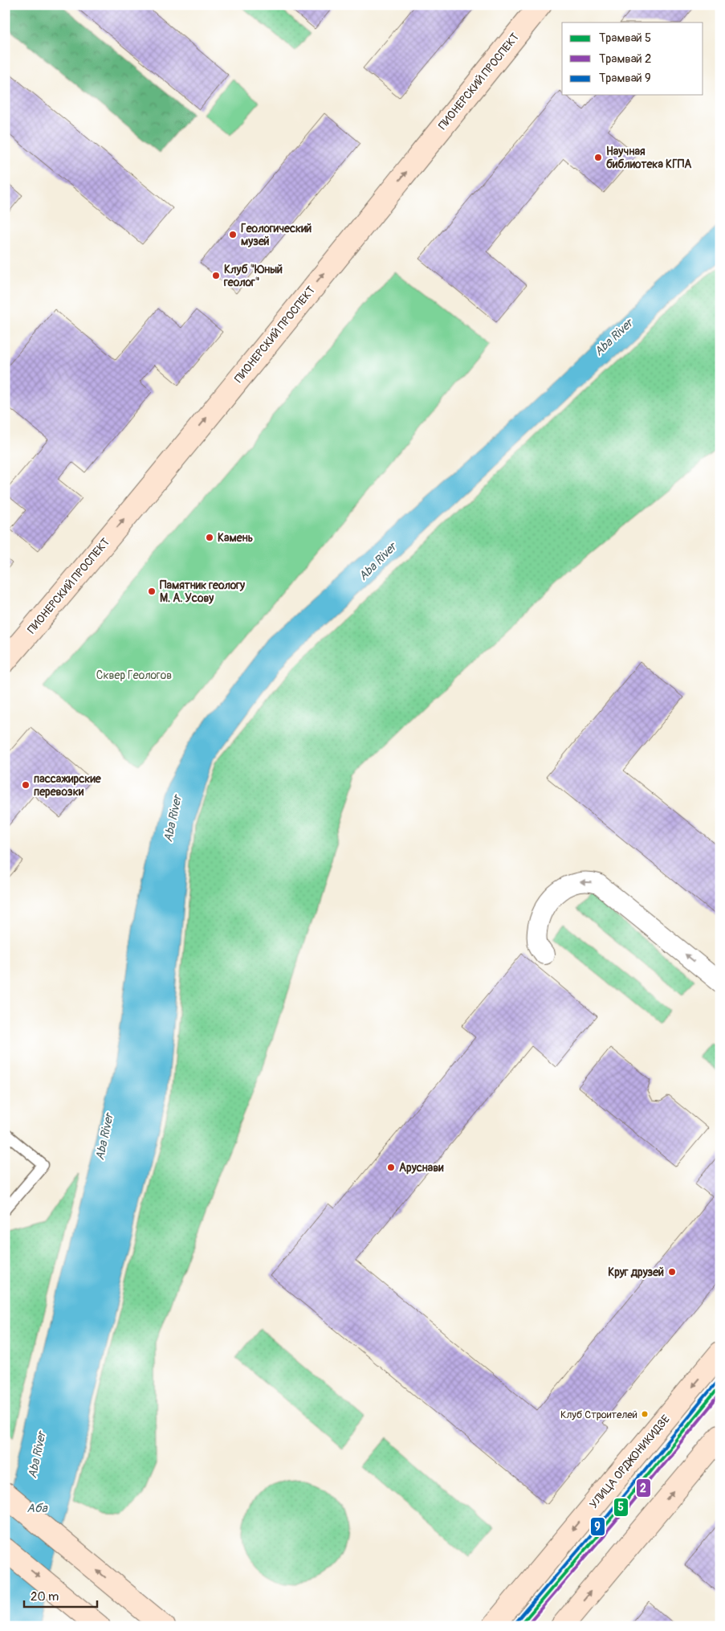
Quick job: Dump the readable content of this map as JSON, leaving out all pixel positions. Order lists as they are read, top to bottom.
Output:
{
  "streets": {
    "main road": ["ПИОНЕРСКИЙ ПРОСПЕКТ", "УЛИЦА ОРДЖОНИКИДЗЕ"]
  },
  "one_way": ["ПИОНЕРСКИЙ ПРОСПЕКТ"],
  "water": ["Aba River", "Аба"],
  "parks": ["Сквер Геологов"],
  "places": [
    "Научная библиотека КГПА",
    "Геологический музей",
    "Клуб \"Юный геолог\"",
    "Камень",
    "Памятник геологу М. А. Усову",
    "пассажирские перевозки",
    "Аруснави",
    "Круг друзей",
    "Клуб Строителей"
  ],
  "lines": ["tram line 9", "tram line 5", "tram line 2"],
  "legend": ["Трамвай 5", "Трамвай 2", "Трамвай 9"],
  "scale_bar": "20 m"
}
